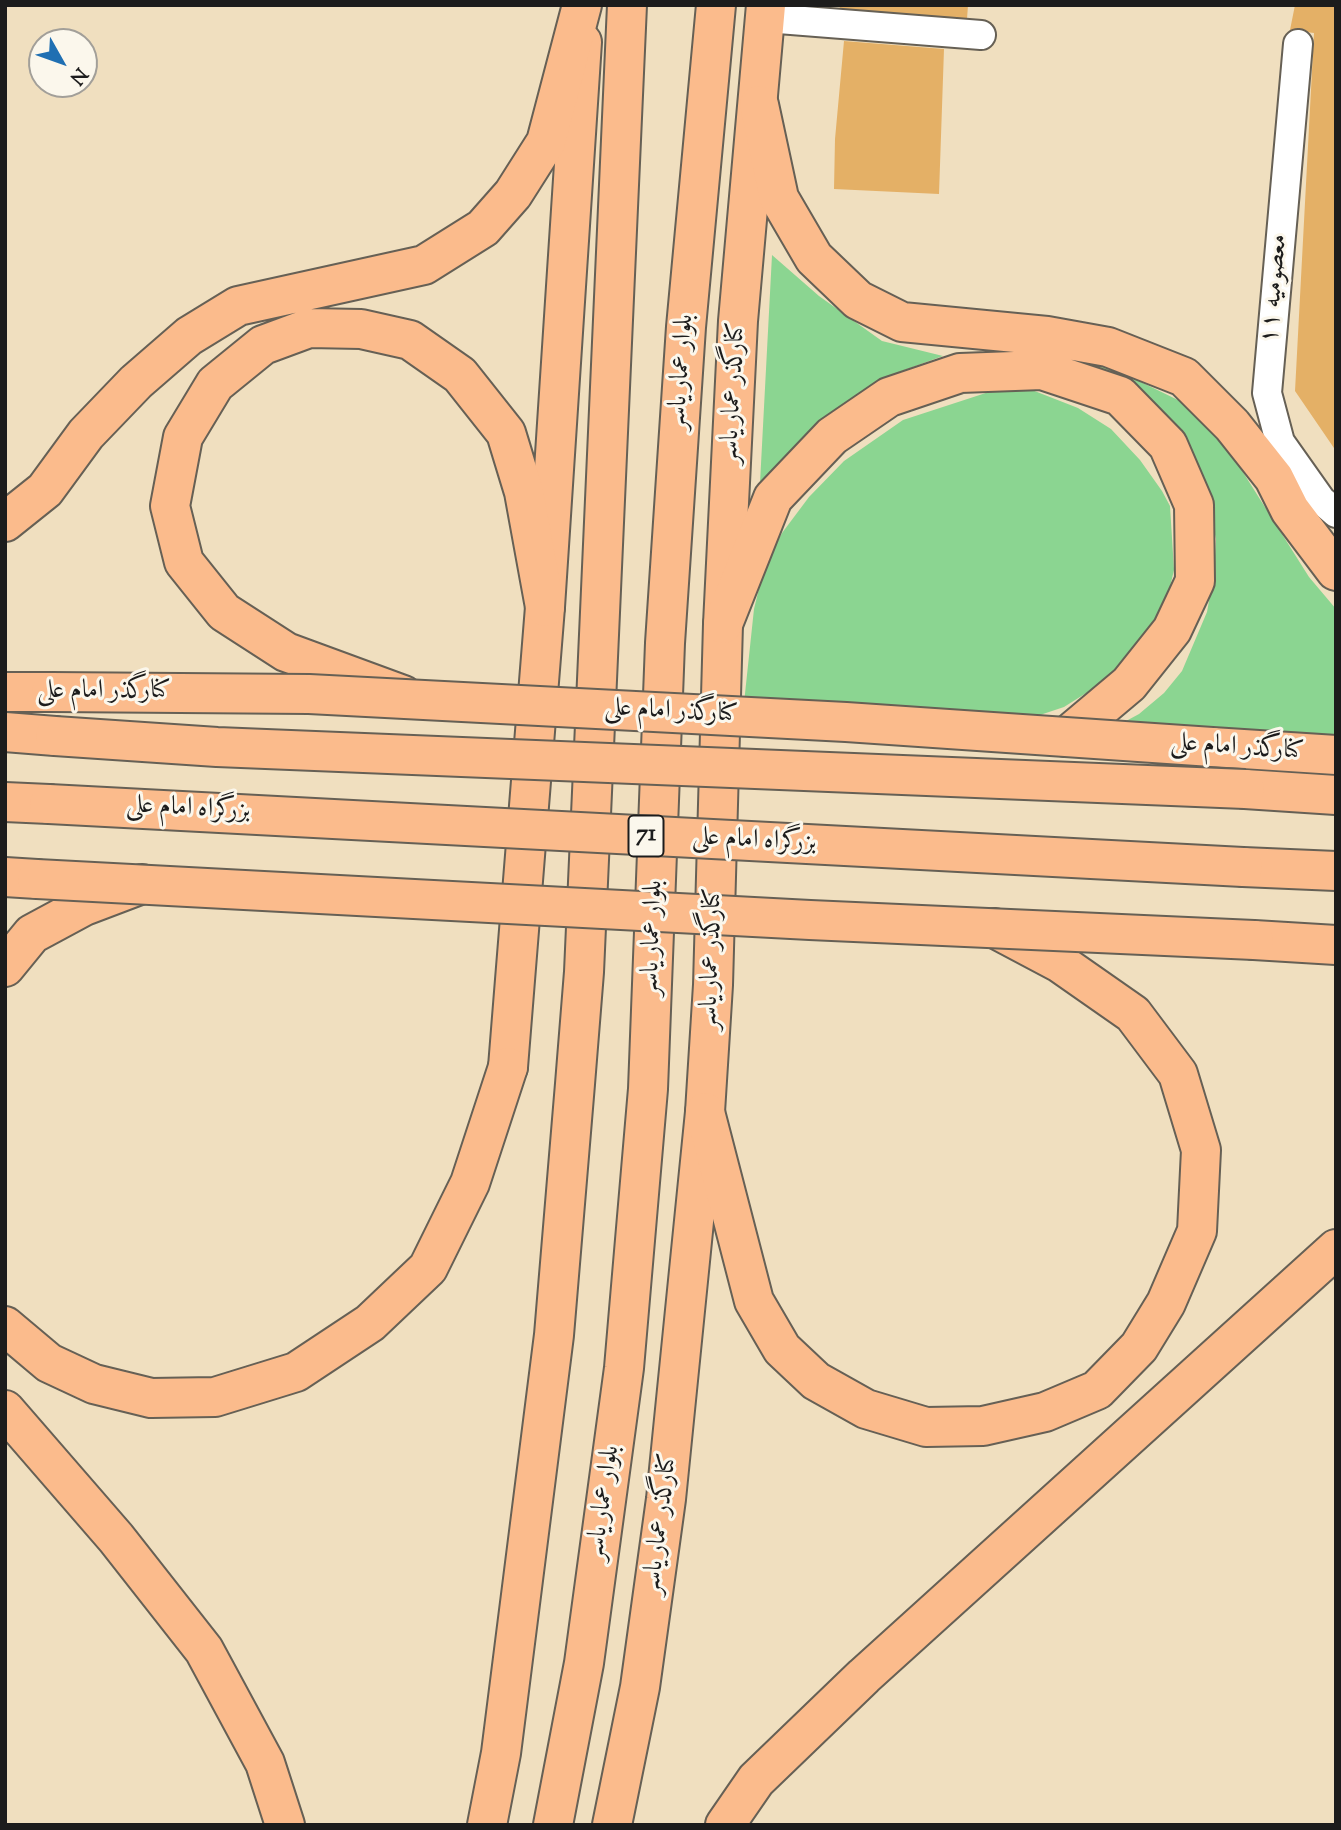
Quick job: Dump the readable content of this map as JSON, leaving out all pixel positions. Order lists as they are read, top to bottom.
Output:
{
  "streets": {
    "main road": [
      "بلوار عمار یاسر",
      "کنارگذر عمار یاسر",
      "کنارگذر امام علی",
      "بزرگراه امام علی",
      "71"
    ],
    "street": ["معصومیه ۱۱"]
  },
  "north": "bottom right"
}
